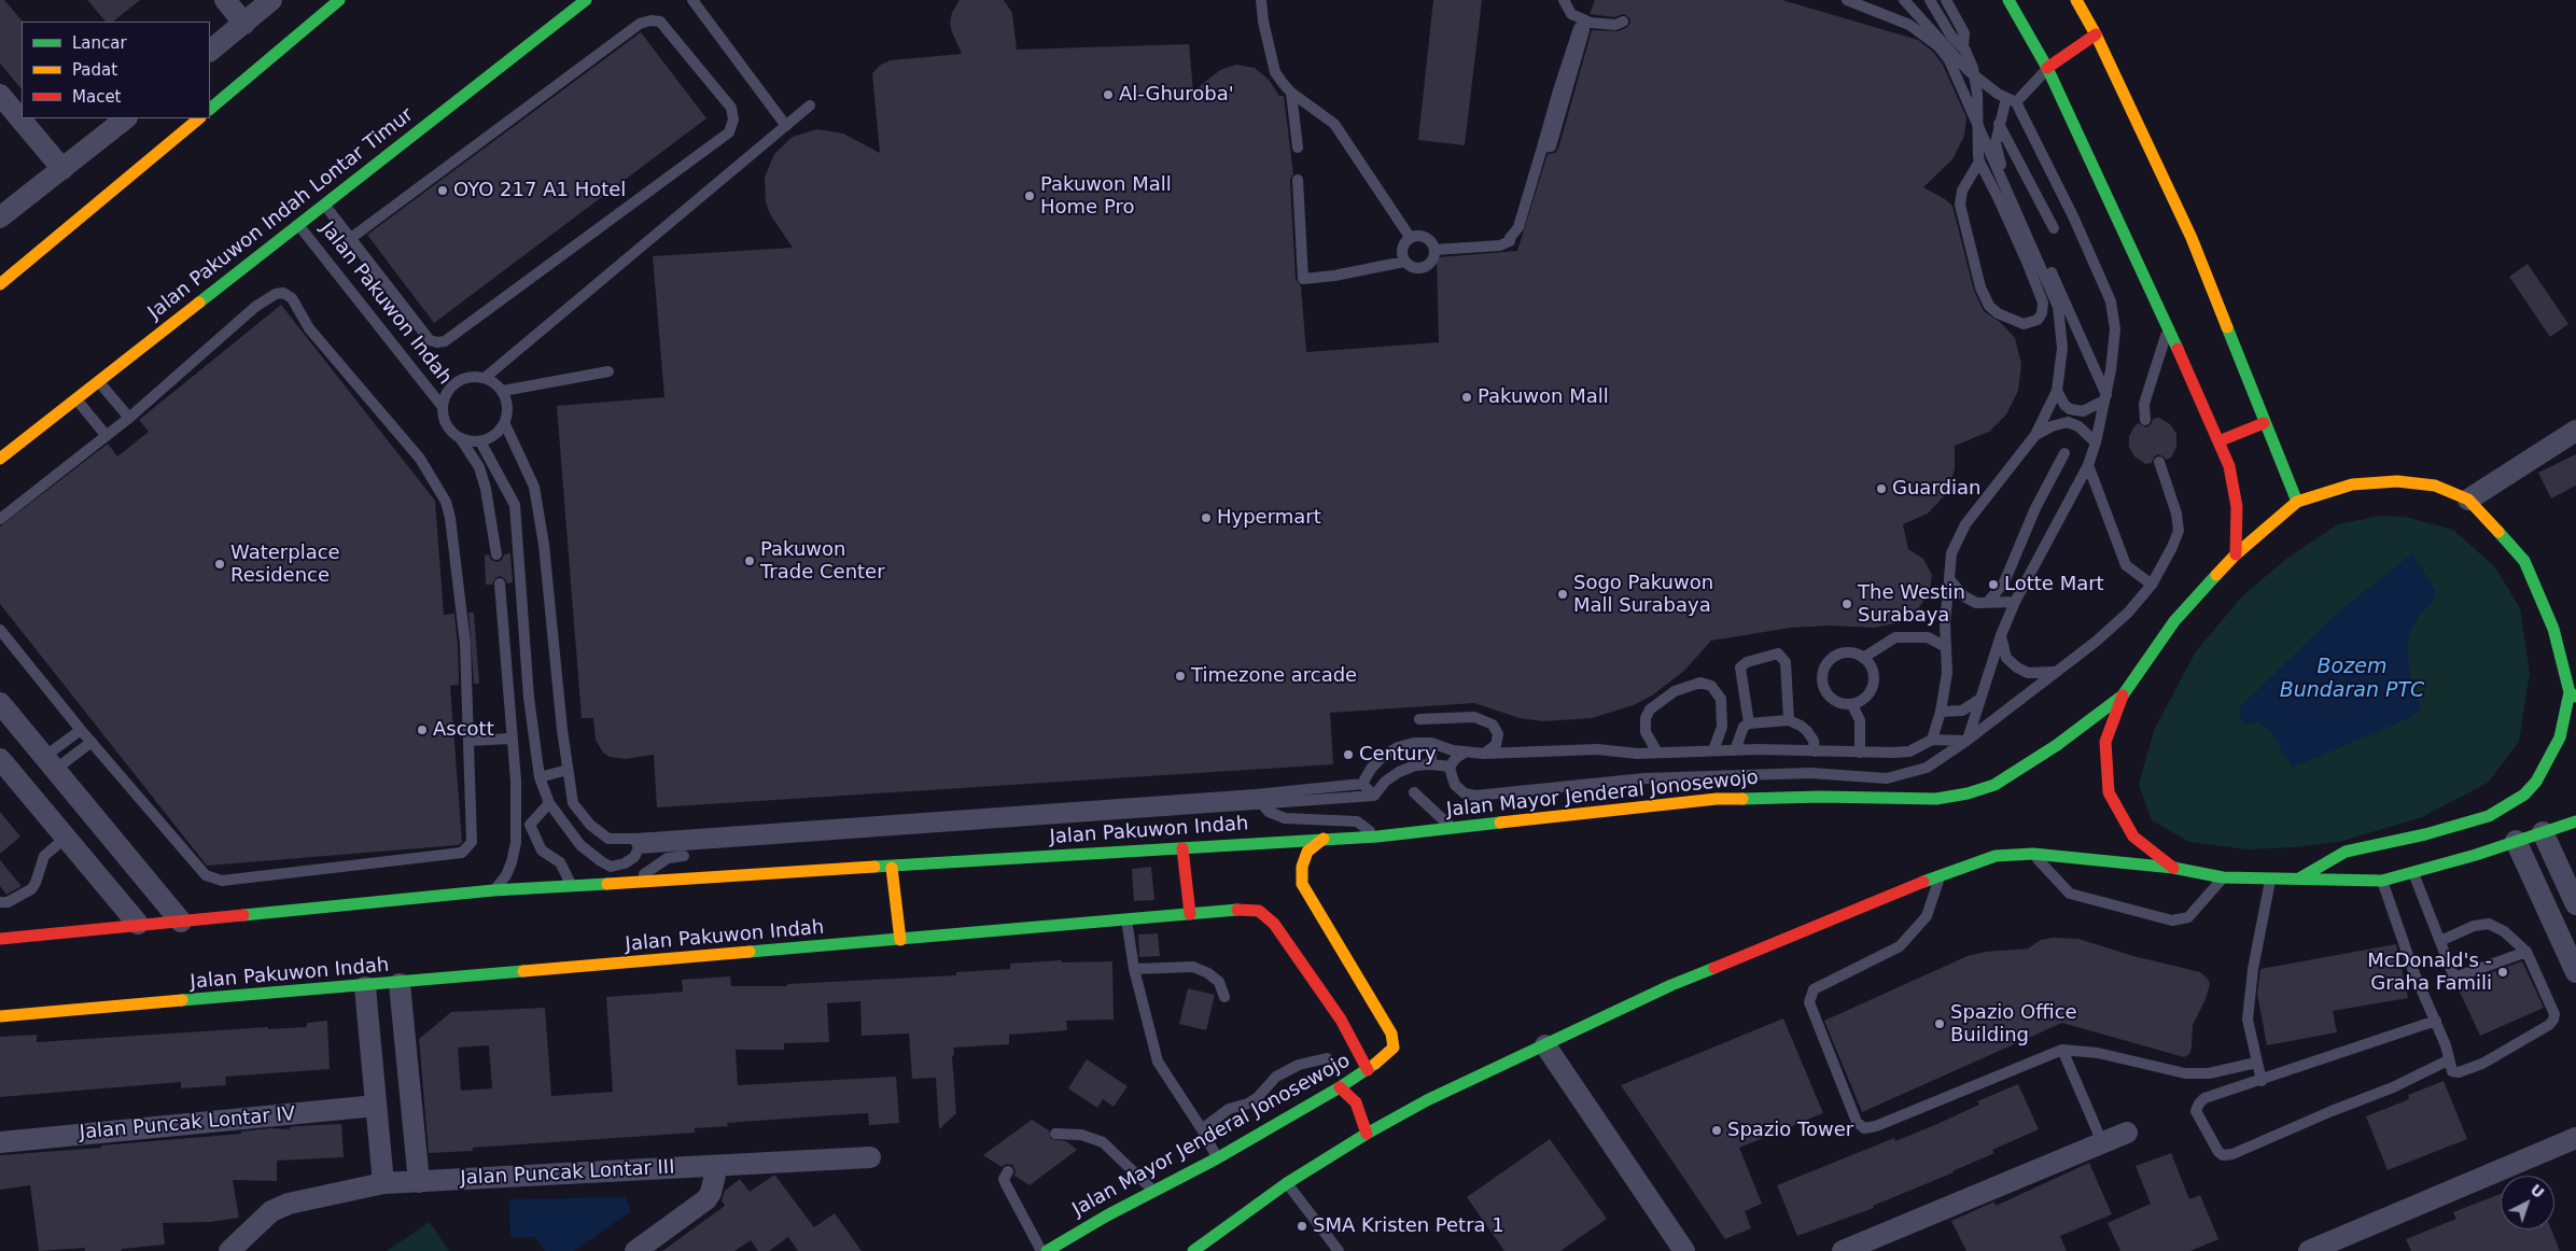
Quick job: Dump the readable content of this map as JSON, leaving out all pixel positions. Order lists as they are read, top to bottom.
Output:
{
  "streets": {
    "street": [
      "Jalan Pakuwon Indah Lontar Timur",
      "Jalan Pakuwon Indah",
      "Jalan Mayor Jenderal Jonosewojo",
      "Jalan Puncak Lontar IV",
      "Jalan Puncak Lontar III"
    ]
  },
  "crossings": [
    ["Jalan Pakuwon Indah Lontar Timur", "Jalan Pakuwon Indah"],
    ["Jalan Pakuwon Indah", "Jalan Mayor Jenderal Jonosewojo"]
  ],
  "water": ["Bozem Bundaran PTC"],
  "places": [
    "Al-Ghuroba'",
    "OYO 217 A1 Hotel",
    "Pakuwon Mall Home Pro",
    "Pakuwon Mall",
    "Guardian",
    "Hypermart",
    "Pakuwon Trade Center",
    "Waterplace Residence",
    "Lotte Mart",
    "Sogo Pakuwon Mall Surabaya",
    "The Westin Surabaya",
    "Timezone arcade",
    "Ascott",
    "Century",
    "McDonald's - Graha Famili",
    "Spazio Office Building",
    "Spazio Tower",
    "SMA Kristen Petra 1"
  ],
  "legend": ["Lancar", "Padat", "Macet"],
  "north": "top right"
}
